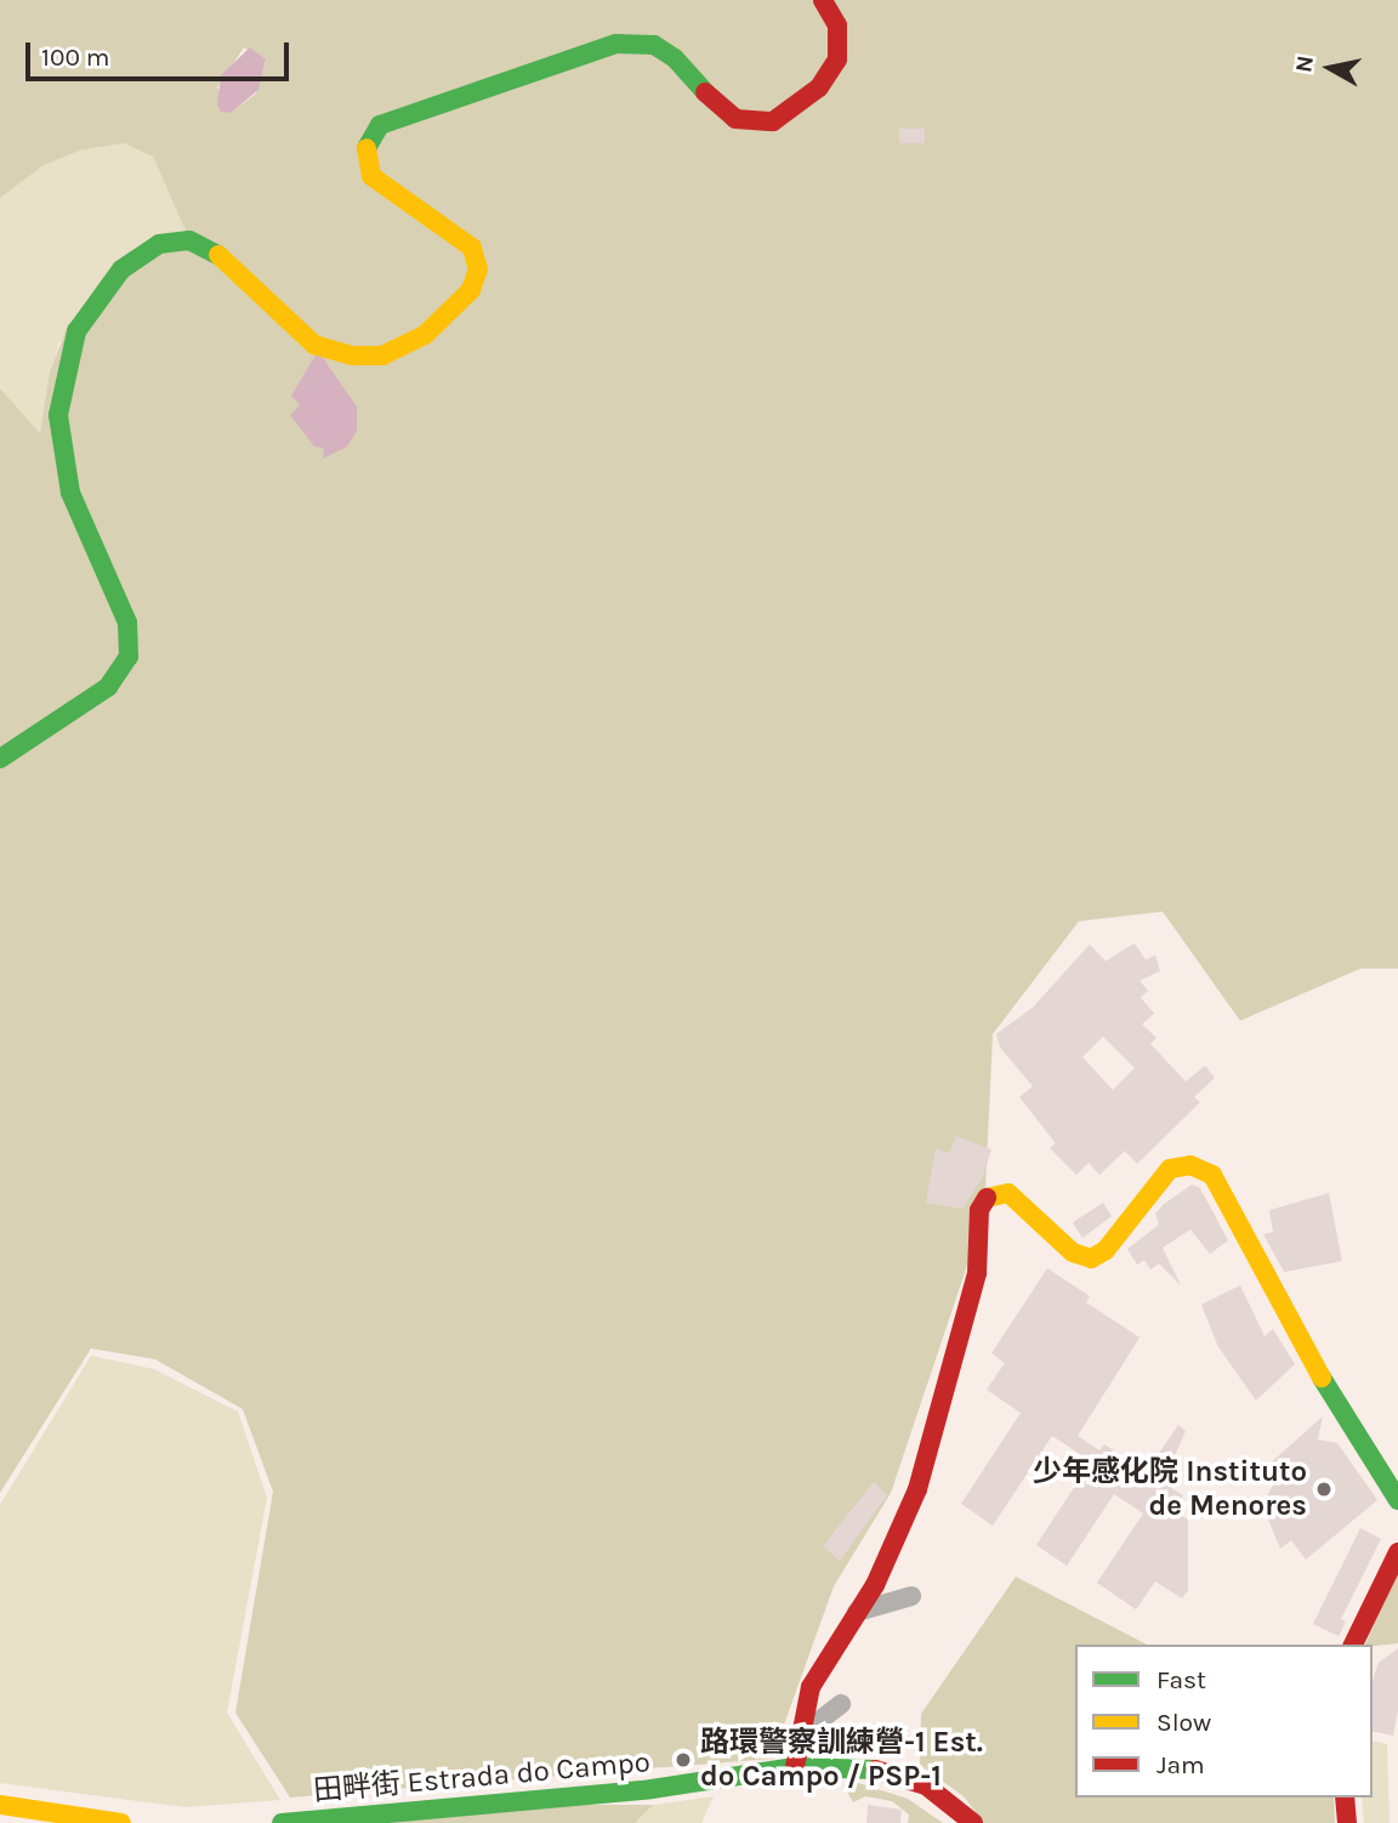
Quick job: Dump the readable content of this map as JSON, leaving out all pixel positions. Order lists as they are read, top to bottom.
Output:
{
  "streets": {
    "street": ["田畔街 Estrada do Campo"]
  },
  "places": ["少年感化院 Instituto de Menores", "路環警察訓練營-1 Est. do Campo / PSP-1"],
  "legend": ["Fast", "Slow", "Jam"],
  "scale_bar": "100 m",
  "north": "left"
}
